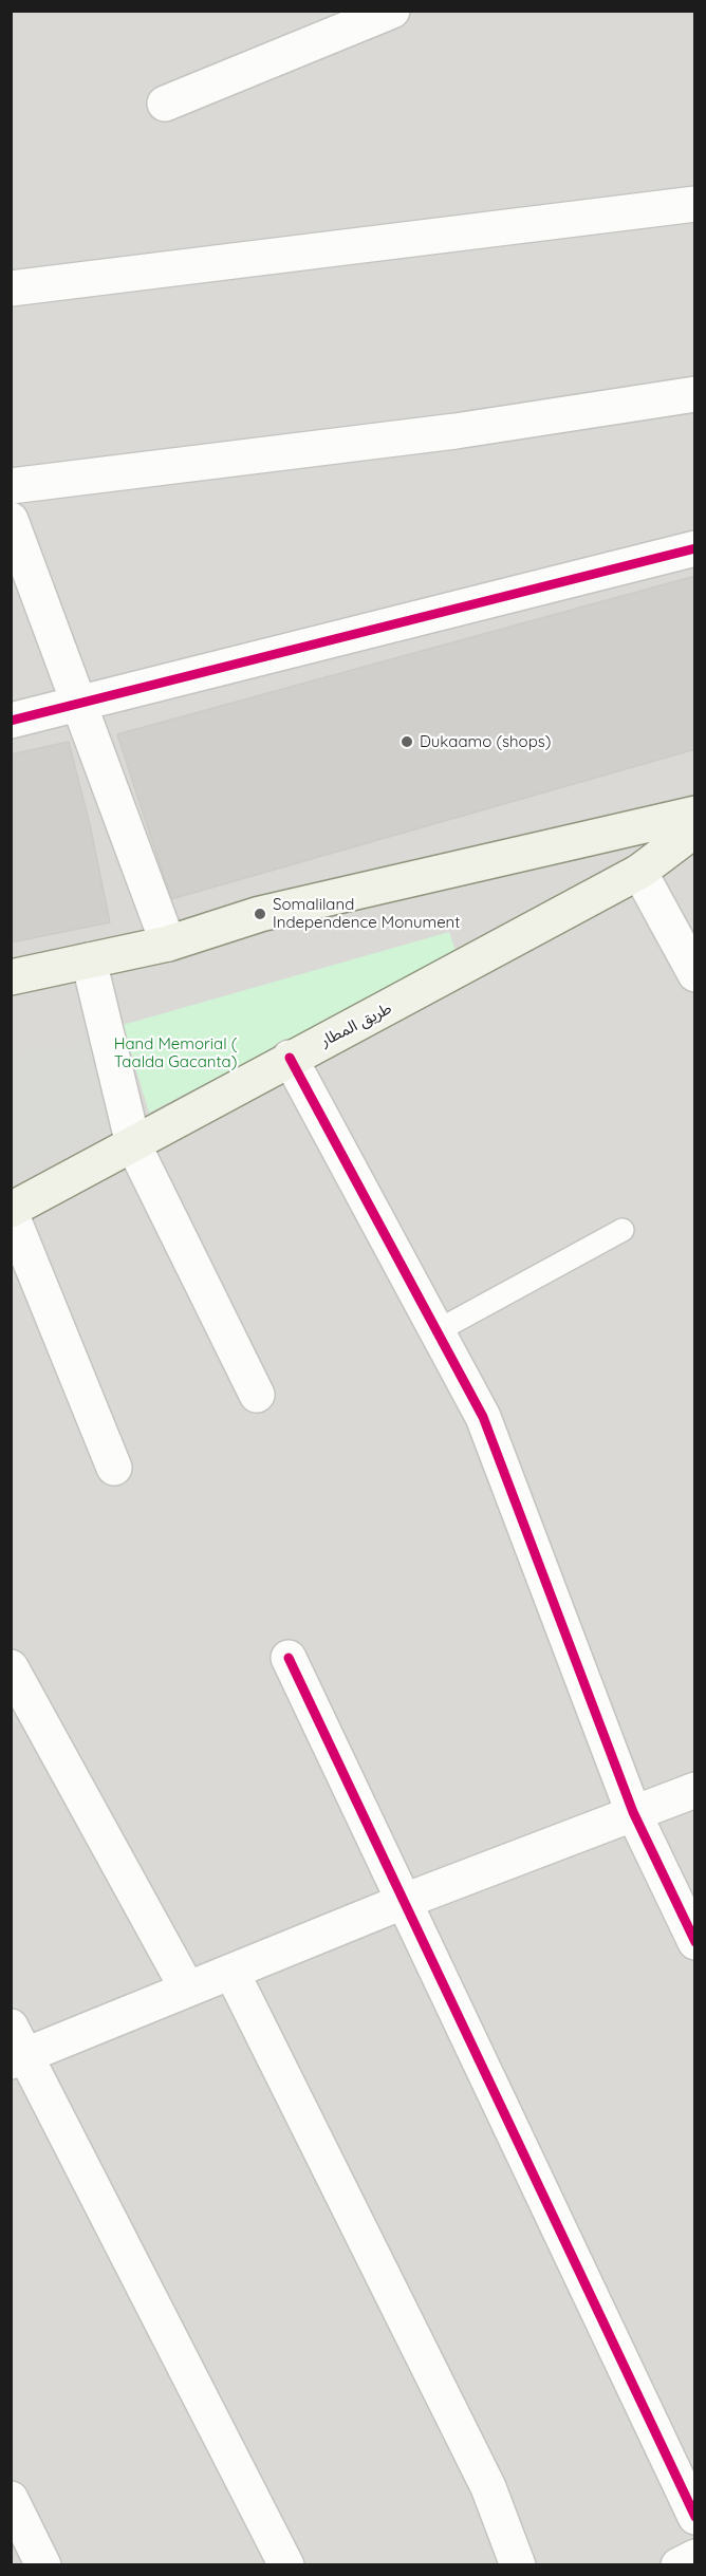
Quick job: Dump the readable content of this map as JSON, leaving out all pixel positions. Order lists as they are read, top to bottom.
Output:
{
  "streets": {
    "main road": ["طريق المطار"]
  },
  "parks": ["Hand Memorial ( Taalda Gacanta)"],
  "places": ["Dukaamo (shops)", "Somaliland Independence Monument"]
}
